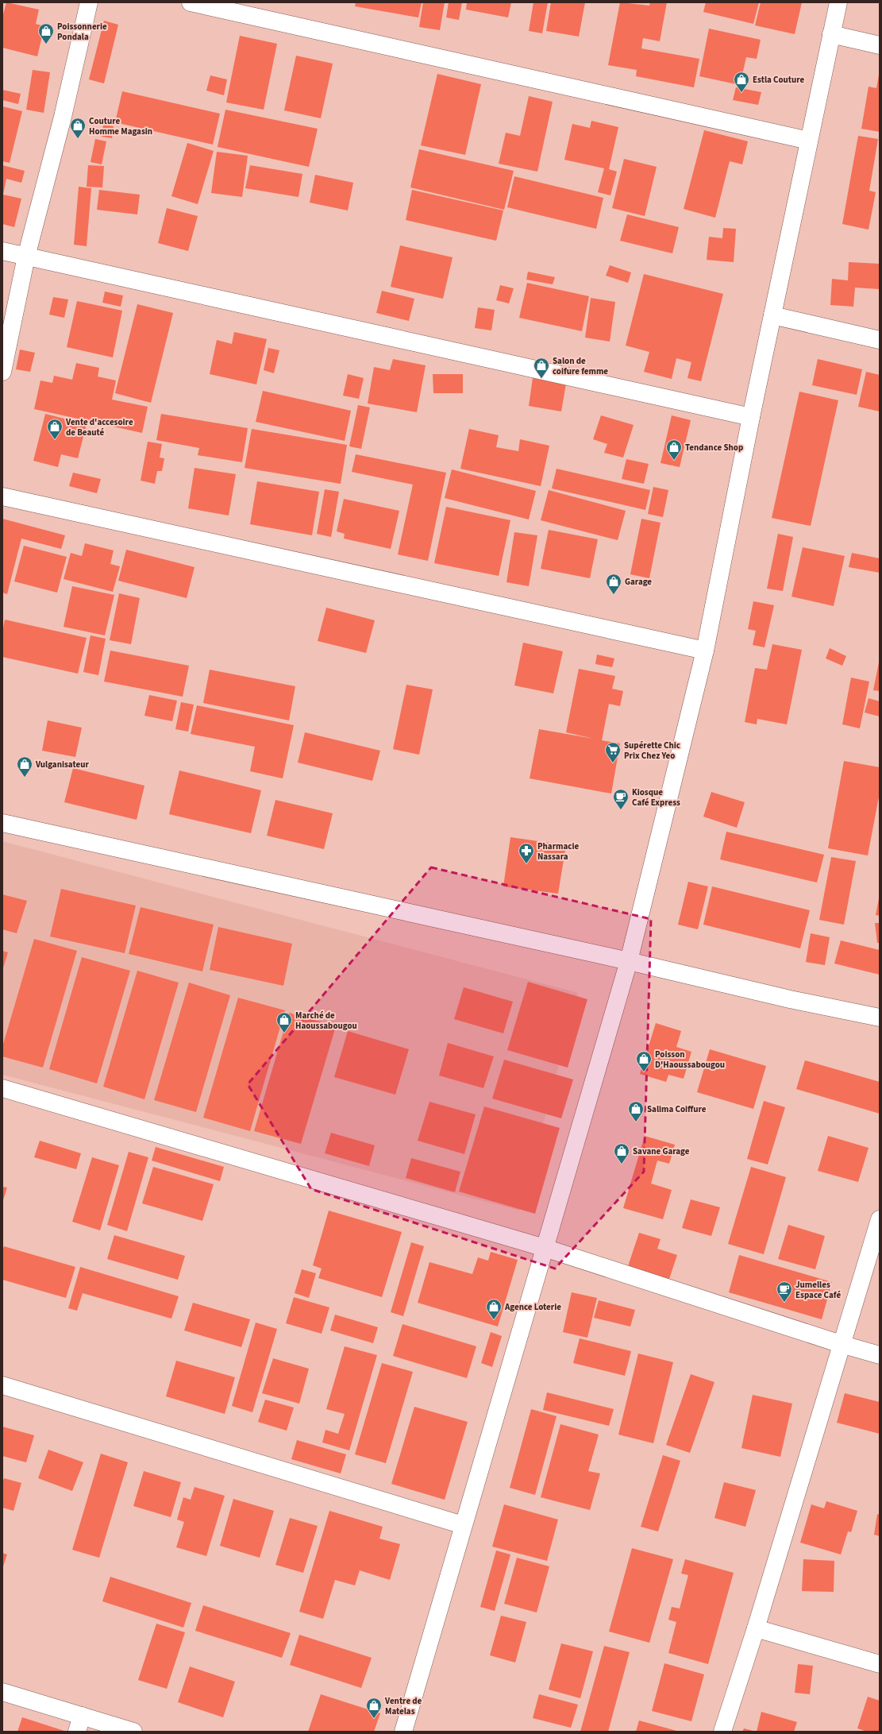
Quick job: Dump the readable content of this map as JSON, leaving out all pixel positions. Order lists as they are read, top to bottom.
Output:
{
  "places": {
    "shop": [
      "Poissonnerie Pondala",
      "Estla Couture",
      "Couture Homme Magasin",
      "Salon de coifure femme",
      "Vente d'accesoire de Beauté",
      "Tendance Shop",
      "Garage",
      "Vulganisateur",
      "Marché de Haoussabougou",
      "Poisson D'Haoussabougou",
      "Salima Coiffure",
      "Savane Garage",
      "Agence Loterie",
      "Ventre de Matelas"
    ],
    "supermarket": ["Supérette Chic Prix Chez Yeo"],
    "cafe": ["Kiosque Café Express", "Jumelles Espace Café"],
    "pharmacy": ["Pharmacie Nassara"]
  }
}
